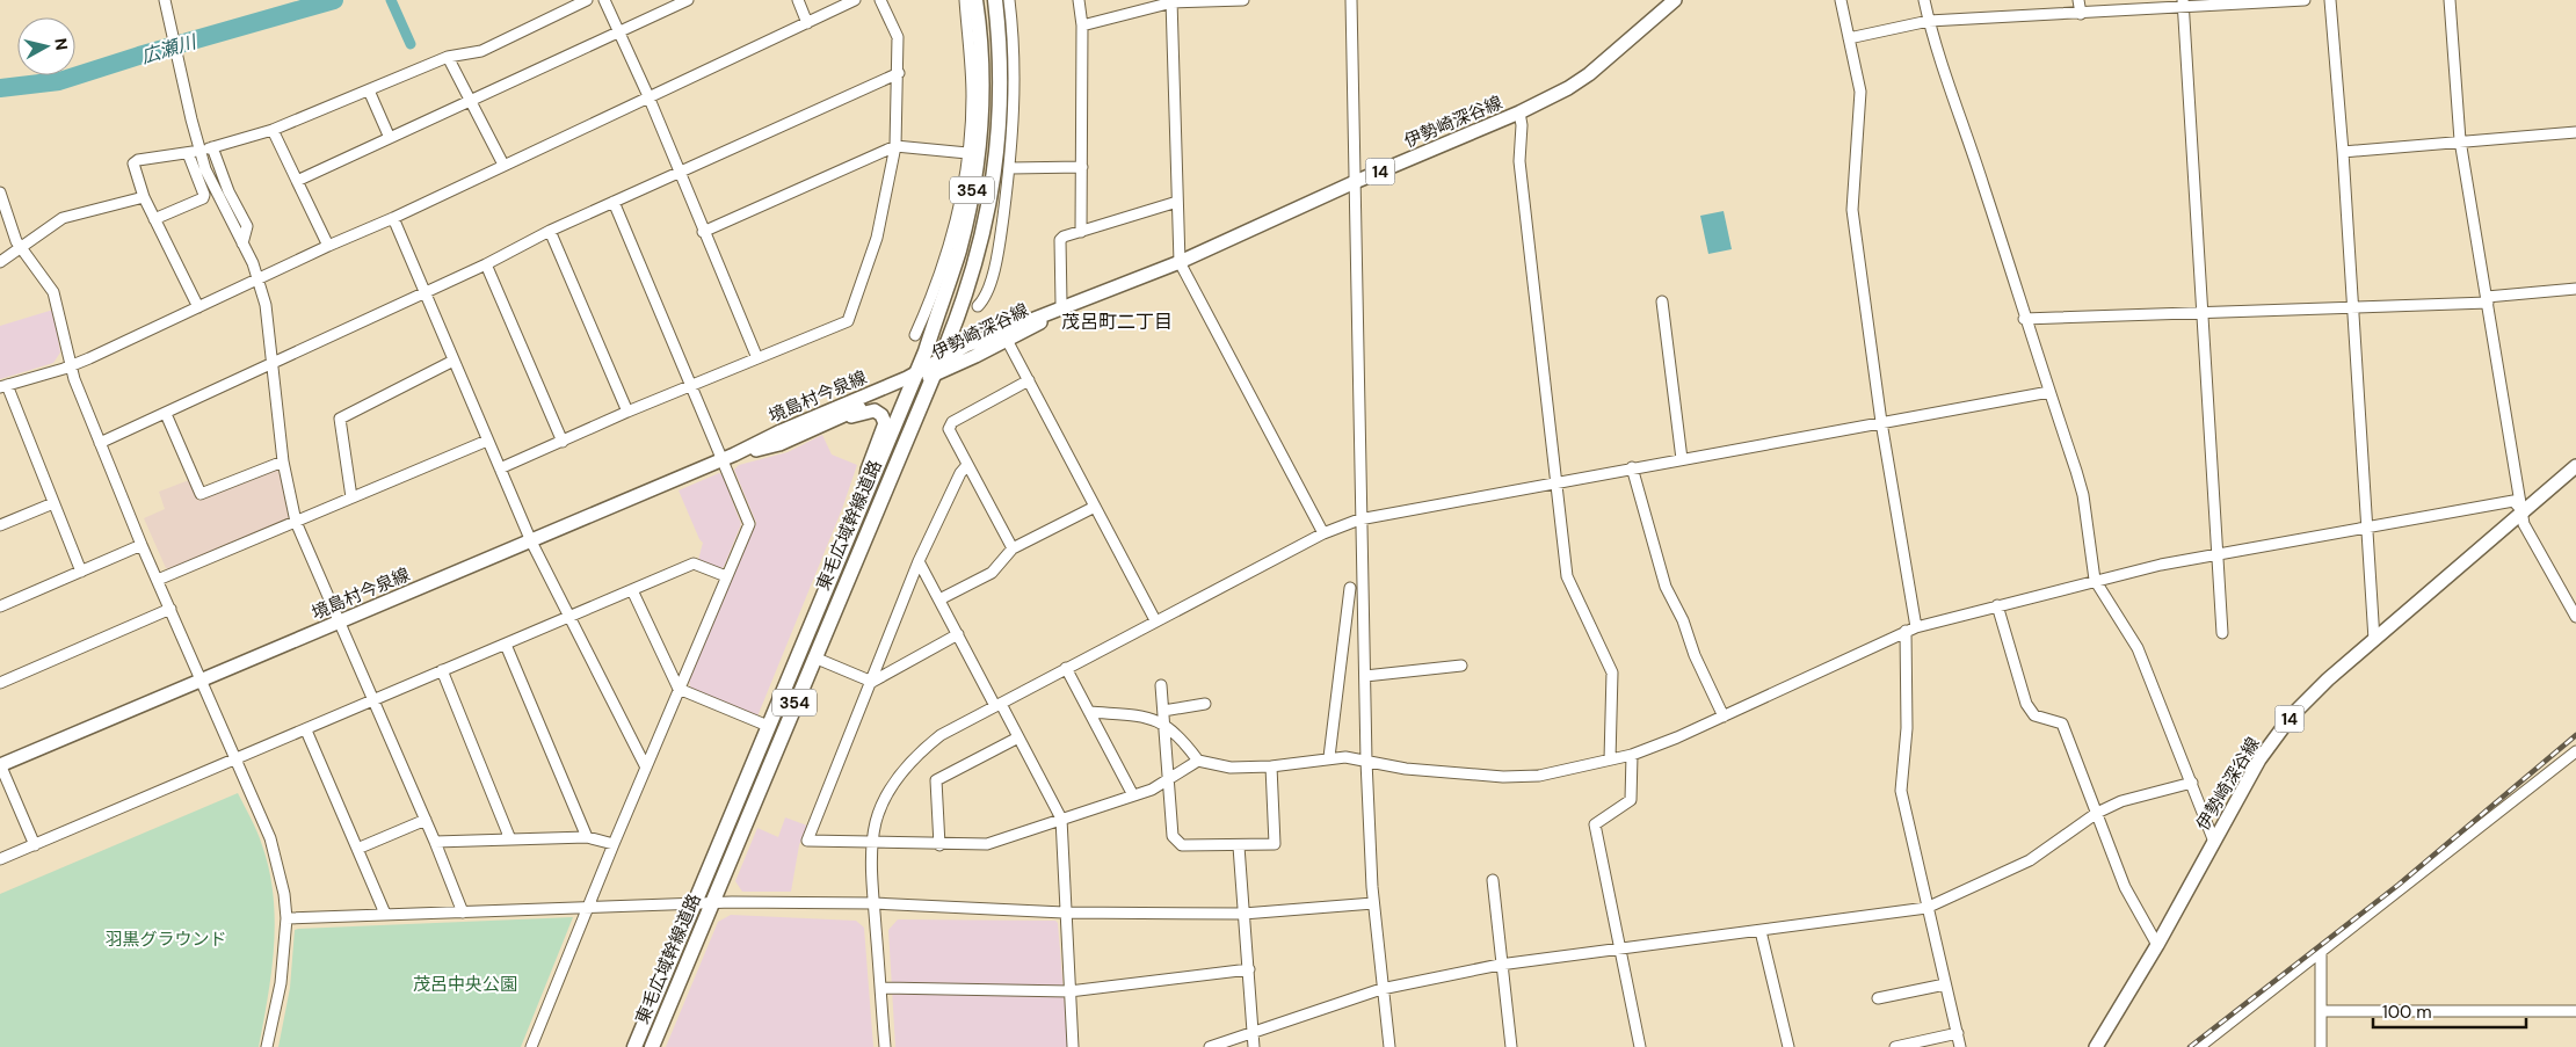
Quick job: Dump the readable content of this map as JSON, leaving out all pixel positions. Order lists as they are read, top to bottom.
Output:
{
  "streets": {
    "highway": ["354", "東毛広域幹線道路"],
    "main road": ["伊勢崎深谷線", "14", "境島村今泉線"]
  },
  "crossings": [
    ["伊勢崎深谷線", "境島村今泉線"],
    ["伊勢崎深谷線", "東毛広域幹線道路"],
    ["境島村今泉線", "東毛広域幹線道路"]
  ],
  "districts": ["茂呂町二丁目"],
  "water": ["広瀬川"],
  "parks": ["羽黒グラウンド", "茂呂中央公園"],
  "scale_bar": "100 m",
  "north": "right"
}
